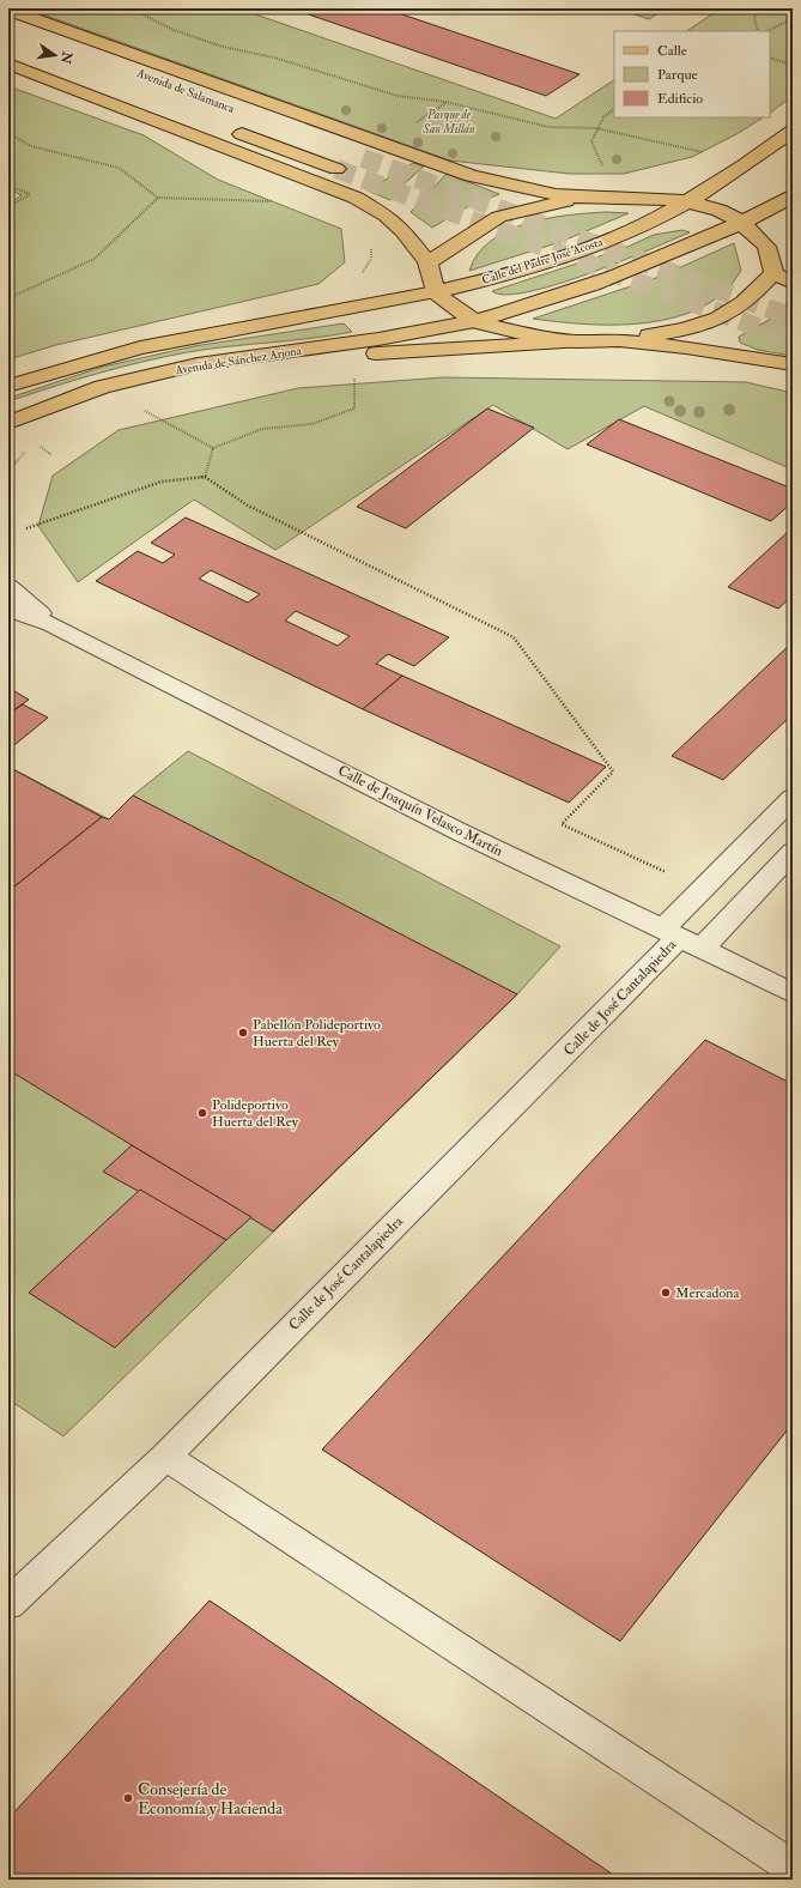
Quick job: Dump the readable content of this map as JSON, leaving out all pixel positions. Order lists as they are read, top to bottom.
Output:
{
  "streets": {
    "main road": ["Avenida de Salamanca", "Calle del Padre José Acosta", "Avenida de Sánchez Arjona"],
    "street": ["Calle de Joaquín Velasco Martín", "Calle de José Cantalapiedra"]
  },
  "crossings": [
    ["Calle de Joaquín Velasco Martín", "Calle de José Cantalapiedra"]
  ],
  "parks": ["Parque de San Millán"],
  "places": [
    "Pabellón Polideportivo Huerta del Rey",
    "Polideportivo Huerta del Rey",
    "Mercadona",
    "Consejería de Economía y Hacienda"
  ],
  "legend": ["Calle", "Parque", "Edificio"],
  "north": "right"
}
